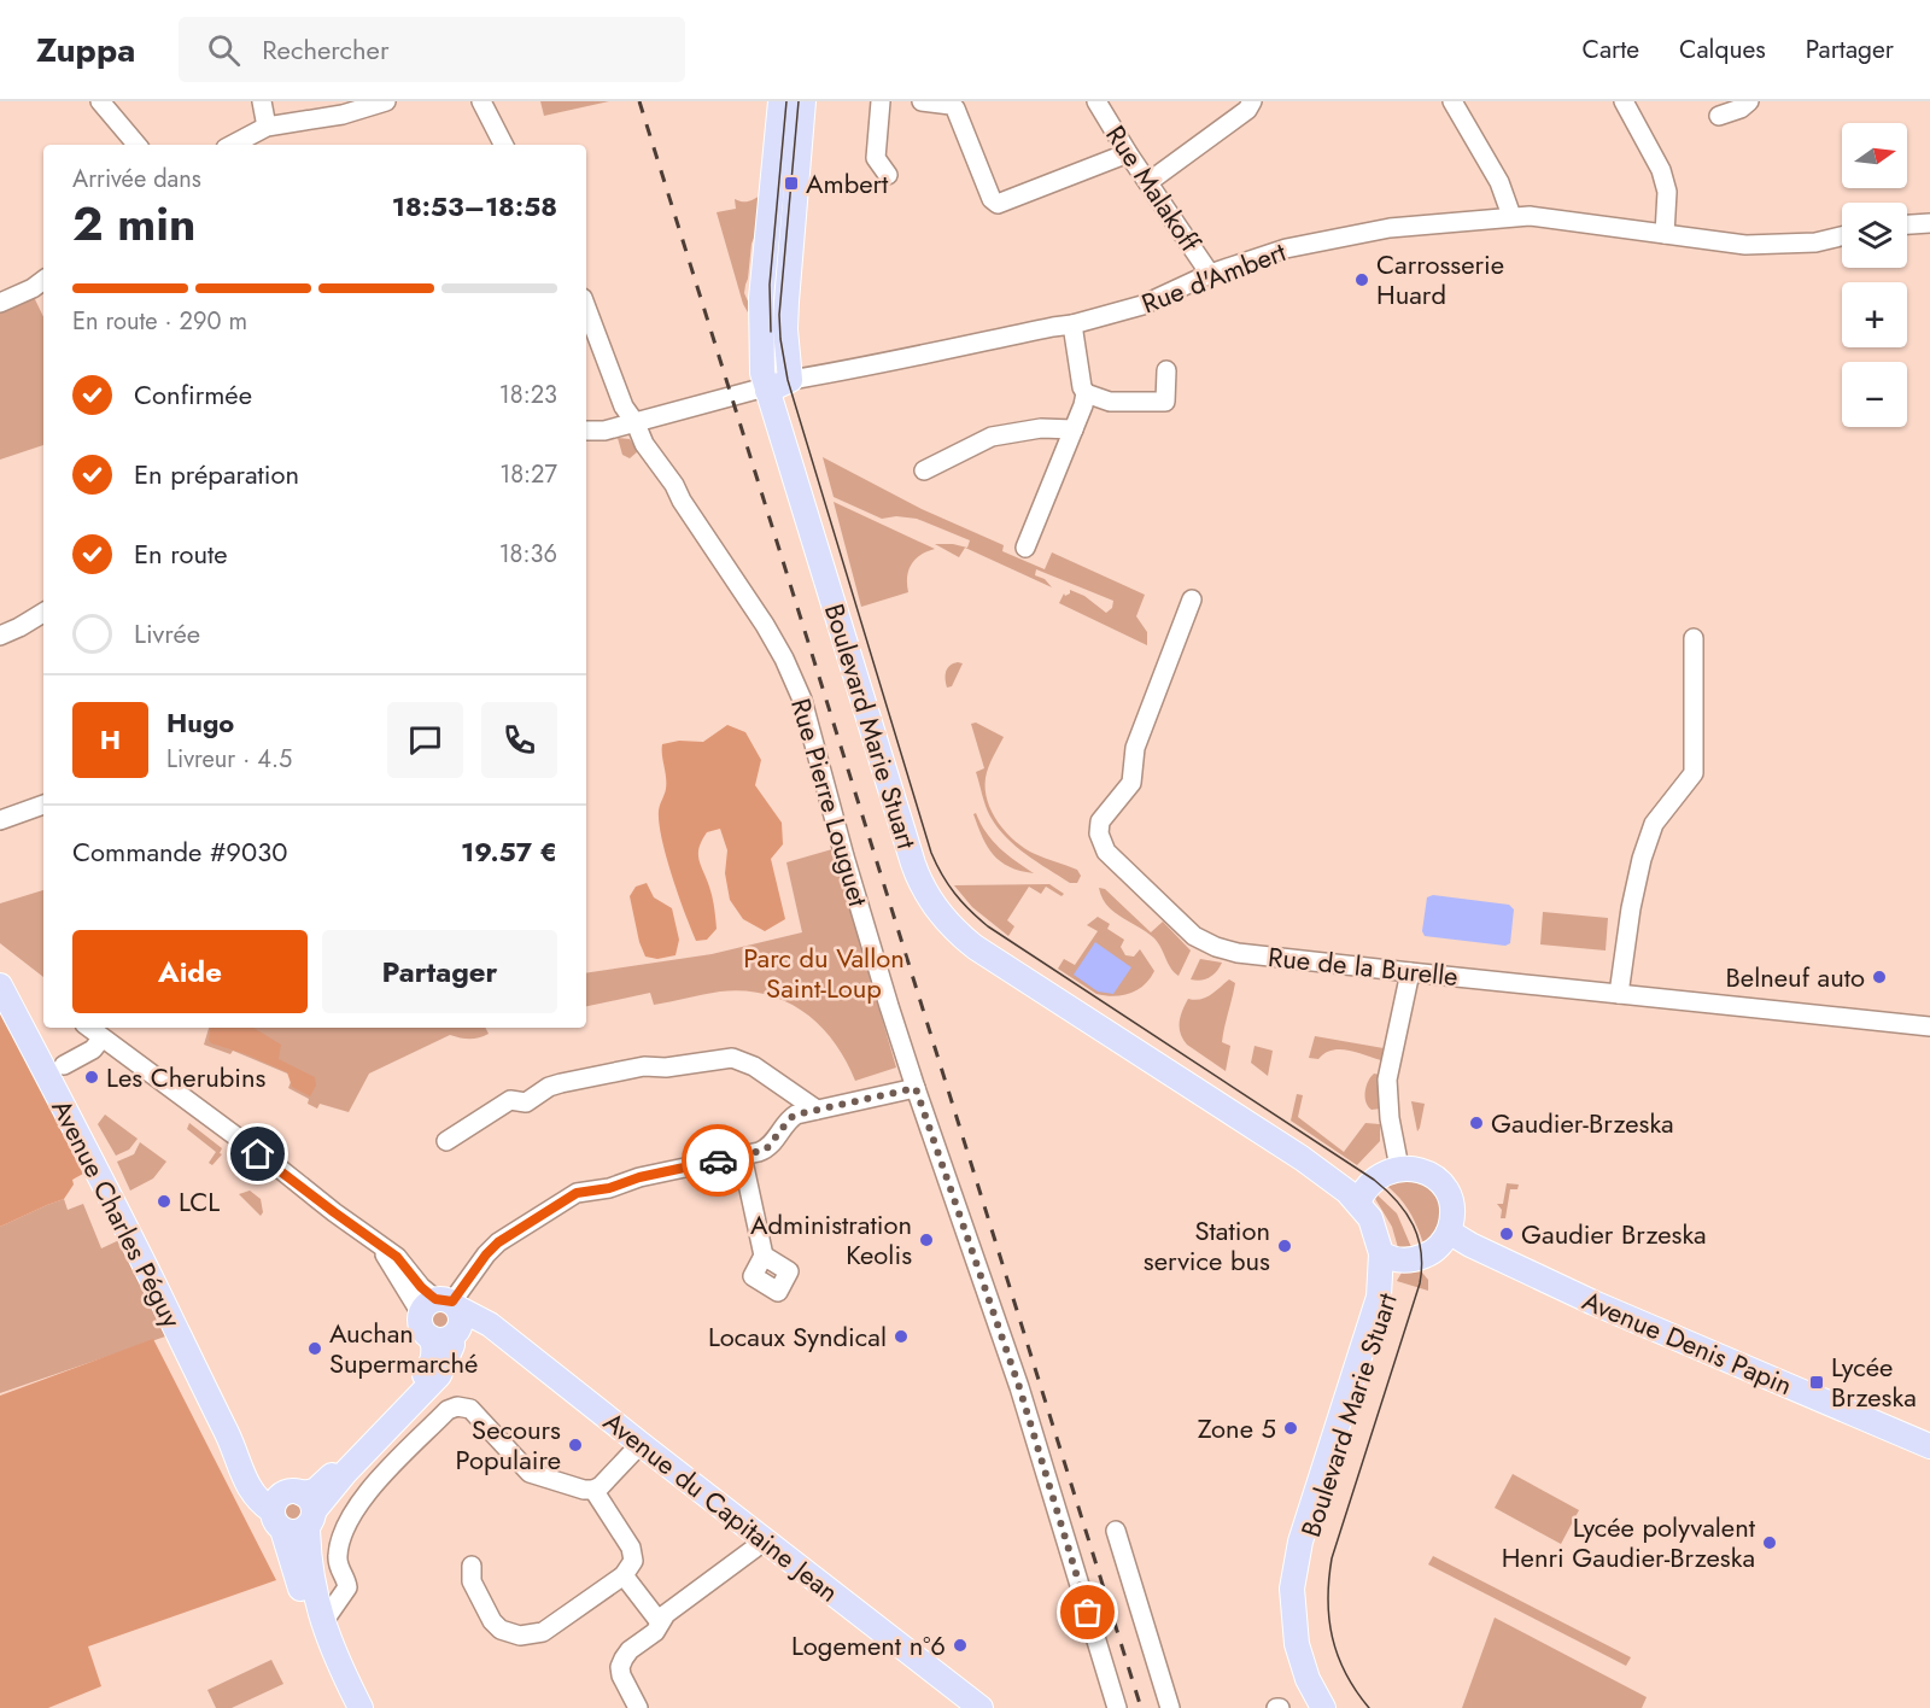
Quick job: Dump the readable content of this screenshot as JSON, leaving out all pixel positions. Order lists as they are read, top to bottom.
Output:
{
  "streets": {
    "main road": [
      "Rue d'Ambert",
      "Boulevard Marie Stuart",
      "Avenue Charles Péguy",
      "Avenue Denis Papin",
      "Avenue du Capitaine Jean"
    ],
    "street": ["Rue Malakoff", "Rue Pierre Louguet", "Rue de la Burelle"]
  },
  "crossings": [
    ["Rue Malakoff", "Rue d'Ambert"],
    ["Rue d'Ambert", "Boulevard Marie Stuart"],
    ["Rue d'Ambert", "Rue Pierre Louguet"],
    ["Boulevard Marie Stuart", "Avenue Denis Papin"]
  ],
  "parks": ["Parc du Vallon Saint-Loup"],
  "places": {
    "transit": ["Ambert", "Lycée Brzeska"],
    "other": [
      "Carrosserie Huard",
      "Belneuf auto",
      "Les Cherubins",
      "Gaudier-Brzeska",
      "LCL",
      "Gaudier Brzeska",
      "Administration Keolis",
      "Station service bus",
      "Locaux Syndical",
      "Auchan Supermarché",
      "Zone 5",
      "Secours Populaire",
      "Lycée polyvalent Henri Gaudier-Brzeska",
      "Logement n°6"
    ]
  },
  "north": "right",
  "page": {
    "header": "Zuppa",
    "search": "Rechercher",
    "nav": ["Carte", "Calques", "Partager"],
    "map_buttons": ["+", "−"],
    "heading": ["2 min", "Arrivée dans", "18:53–18:58"],
    "panel": [
      "Hugo",
      "Livreur · 4.5",
      "Commande #9030",
      "19.57 €"
    ],
    "bar": "En route · 290 m",
    "list": [
      ["Confirmée", "18:23"],
      ["En préparation", "18:27"],
      ["En route", "18:36"],
      "Livrée"
    ],
    "round": "H",
    "buttons": ["Aide", "Partager"]
  }
}
